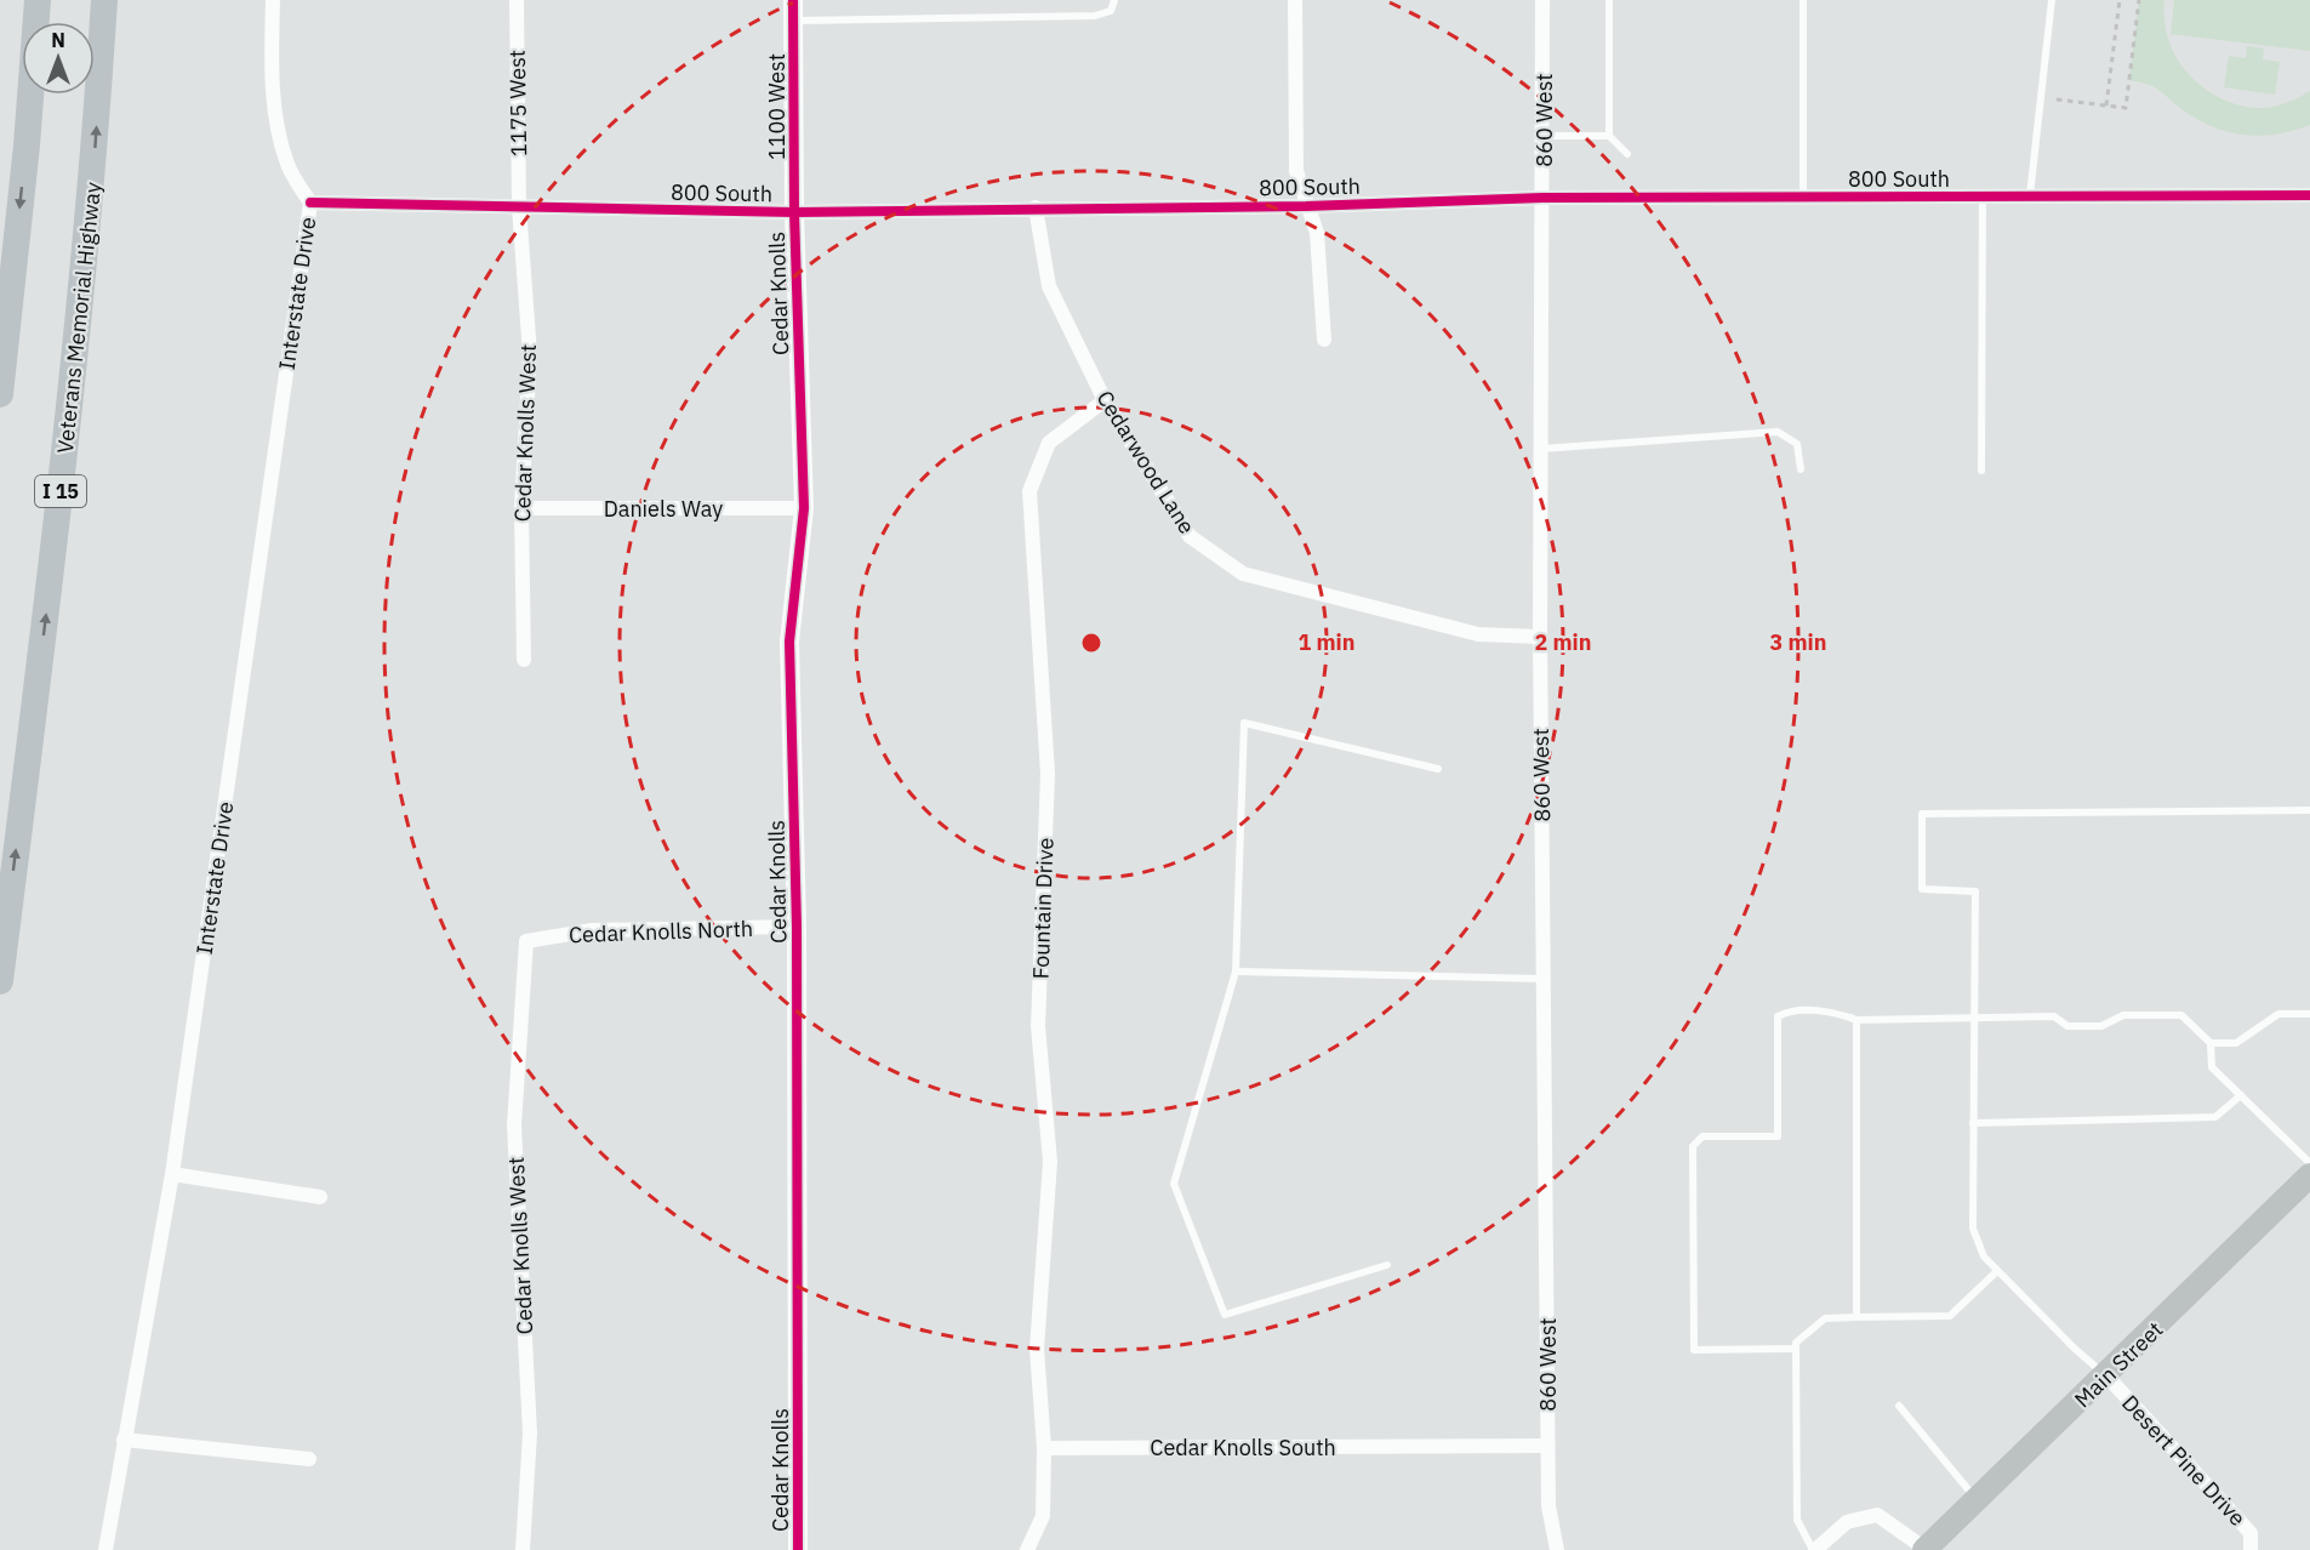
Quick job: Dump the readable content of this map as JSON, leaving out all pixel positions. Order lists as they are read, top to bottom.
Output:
{
  "streets": {
    "highway": ["Veterans Memorial Highway", "I 15"],
    "main road": ["Main Street"],
    "street": [
      "1175 West",
      "1100 West",
      "860 West",
      "800 South",
      "Interstate Drive",
      "Cedar Knolls",
      "Cedar Knolls West",
      "Cedarwood Lane",
      "Daniels Way",
      "Fountain Drive",
      "Cedar Knolls North",
      "Cedar Knolls South",
      "Desert Pine Drive"
    ]
  },
  "crossings": [
    ["1175 West", "800 South"],
    ["1175 West", "Cedar Knolls West"],
    ["1100 West", "800 South"],
    ["1100 West", "Cedar Knolls"],
    ["860 West", "800 South"],
    ["860 West", "Cedarwood Lane"],
    ["860 West", "Cedar Knolls South"],
    ["800 South", "Interstate Drive"],
    ["800 South", "Cedar Knolls"],
    ["800 South", "Cedar Knolls West"],
    ["800 South", "Cedarwood Lane"],
    ["Cedar Knolls", "Daniels Way"],
    ["Cedar Knolls", "Cedar Knolls North"],
    ["Cedar Knolls West", "Daniels Way"],
    ["Cedar Knolls West", "Cedar Knolls North"],
    ["Cedarwood Lane", "Fountain Drive"],
    ["Fountain Drive", "Cedar Knolls South"],
    ["Main Street", "Desert Pine Drive"]
  ],
  "north": "top",
  "rings": ["1 min", "2 min", "3 min"]
}
